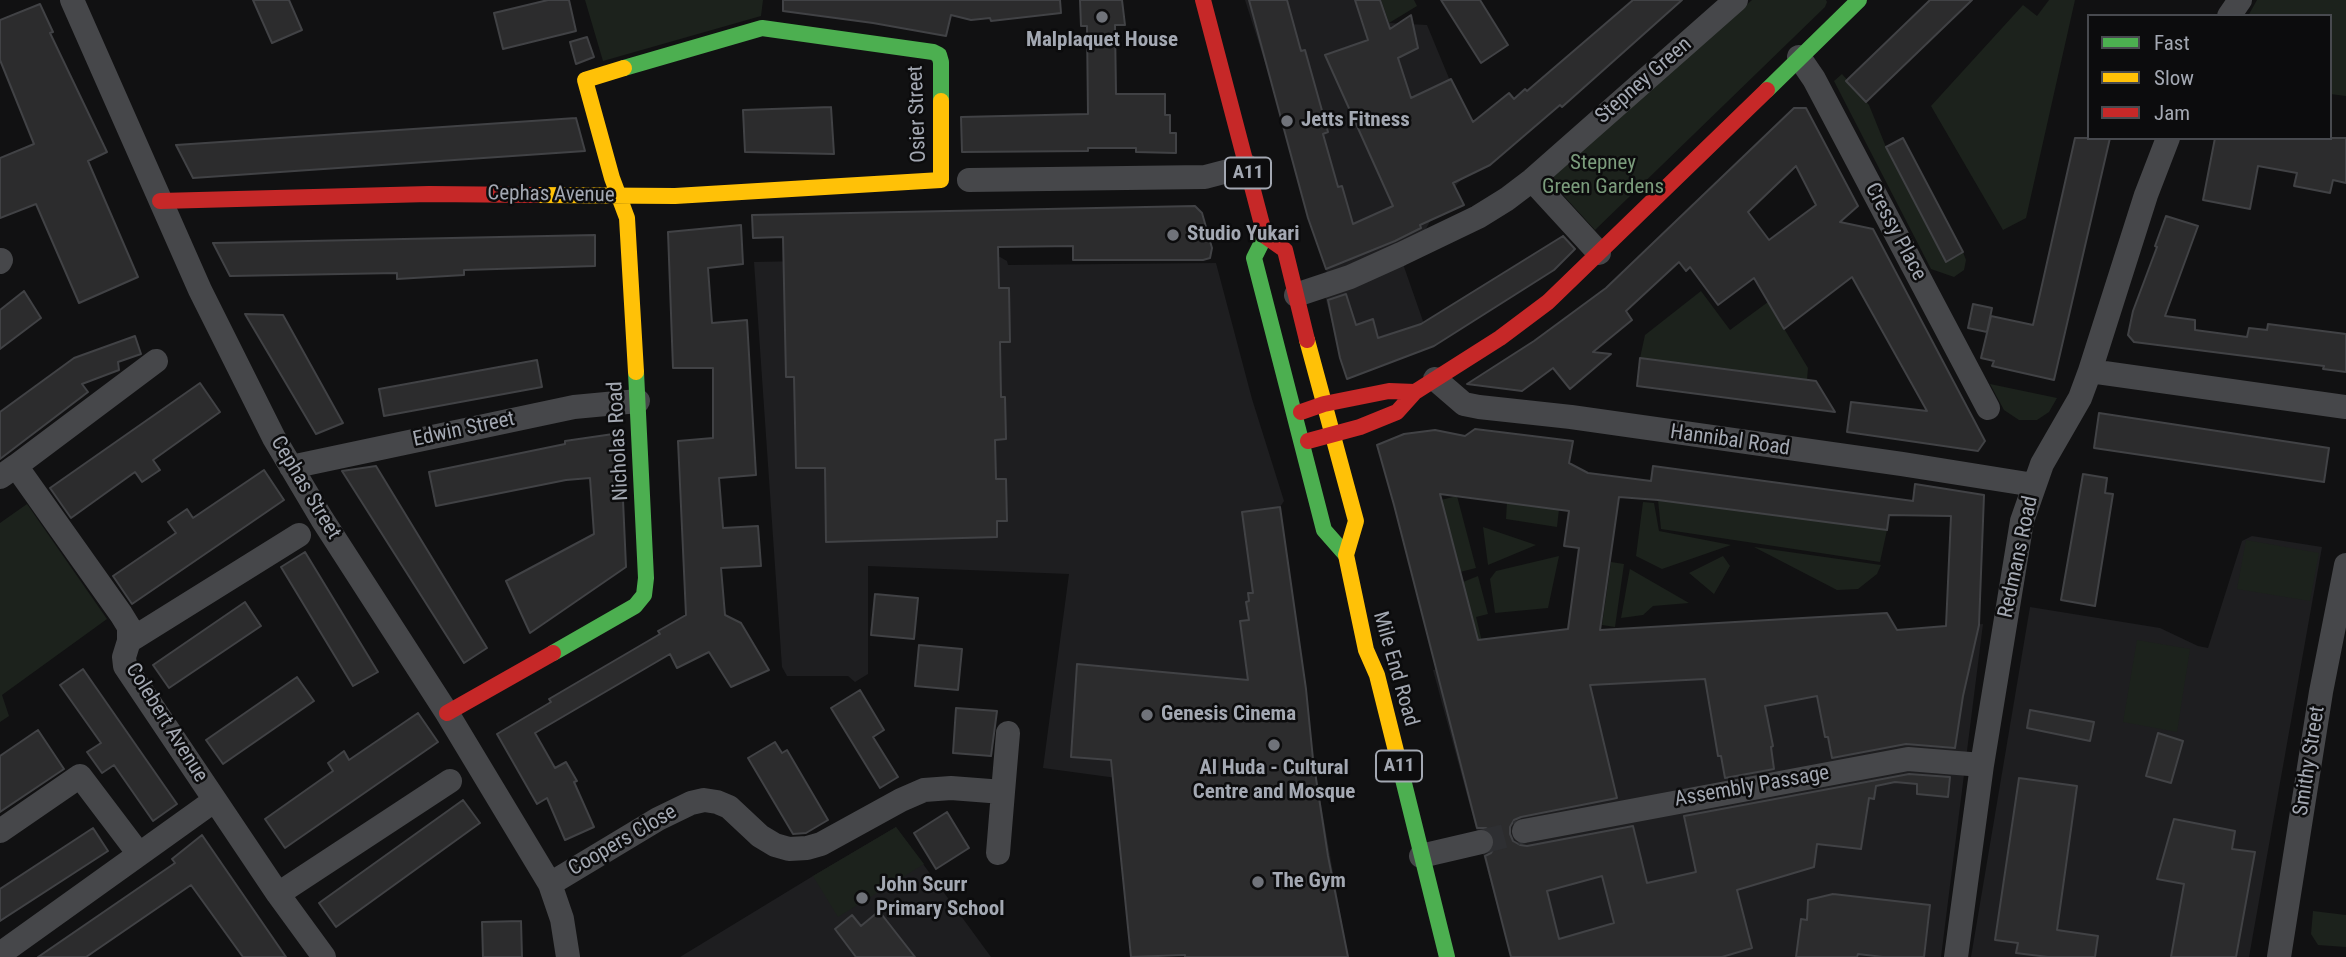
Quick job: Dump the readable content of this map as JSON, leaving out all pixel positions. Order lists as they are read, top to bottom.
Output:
{
  "streets": {
    "main road": [
      "Osier Street",
      "A11",
      "Cephas Avenue",
      "Nicholas Road",
      "Mile End Road"
    ],
    "street": [
      "Stepney Green",
      "Cressy Place",
      "Edwin Street",
      "Hannibal Road",
      "Cephas Street",
      "Redmans Road",
      "Colebert Avenue",
      "Smithy Street",
      "Assembly Passage",
      "Coopers Close"
    ]
  },
  "crossings": [
    ["Stepney Green", "Mile End Road"],
    ["Osier Street", "Cephas Avenue"],
    ["Osier Street", "Nicholas Road"],
    ["Cephas Avenue", "Nicholas Road"],
    ["Cephas Avenue", "Cephas Street"],
    ["Edwin Street", "Nicholas Road"],
    ["Edwin Street", "Cephas Street"],
    ["Nicholas Road", "Cephas Street"],
    ["Hannibal Road", "Redmans Road"],
    ["Cephas Street", "Coopers Close"],
    ["Redmans Road", "Assembly Passage"]
  ],
  "parks": ["Stepney Green Gardens"],
  "places": [
    "Malplaquet House",
    "Jetts Fitness",
    "Studio Yukari",
    "Genesis Cinema",
    "Al Huda - Cultural Centre and Mosque",
    "The Gym",
    "John Scurr Primary School"
  ],
  "legend": ["Fast", "Slow", "Jam"]
}
